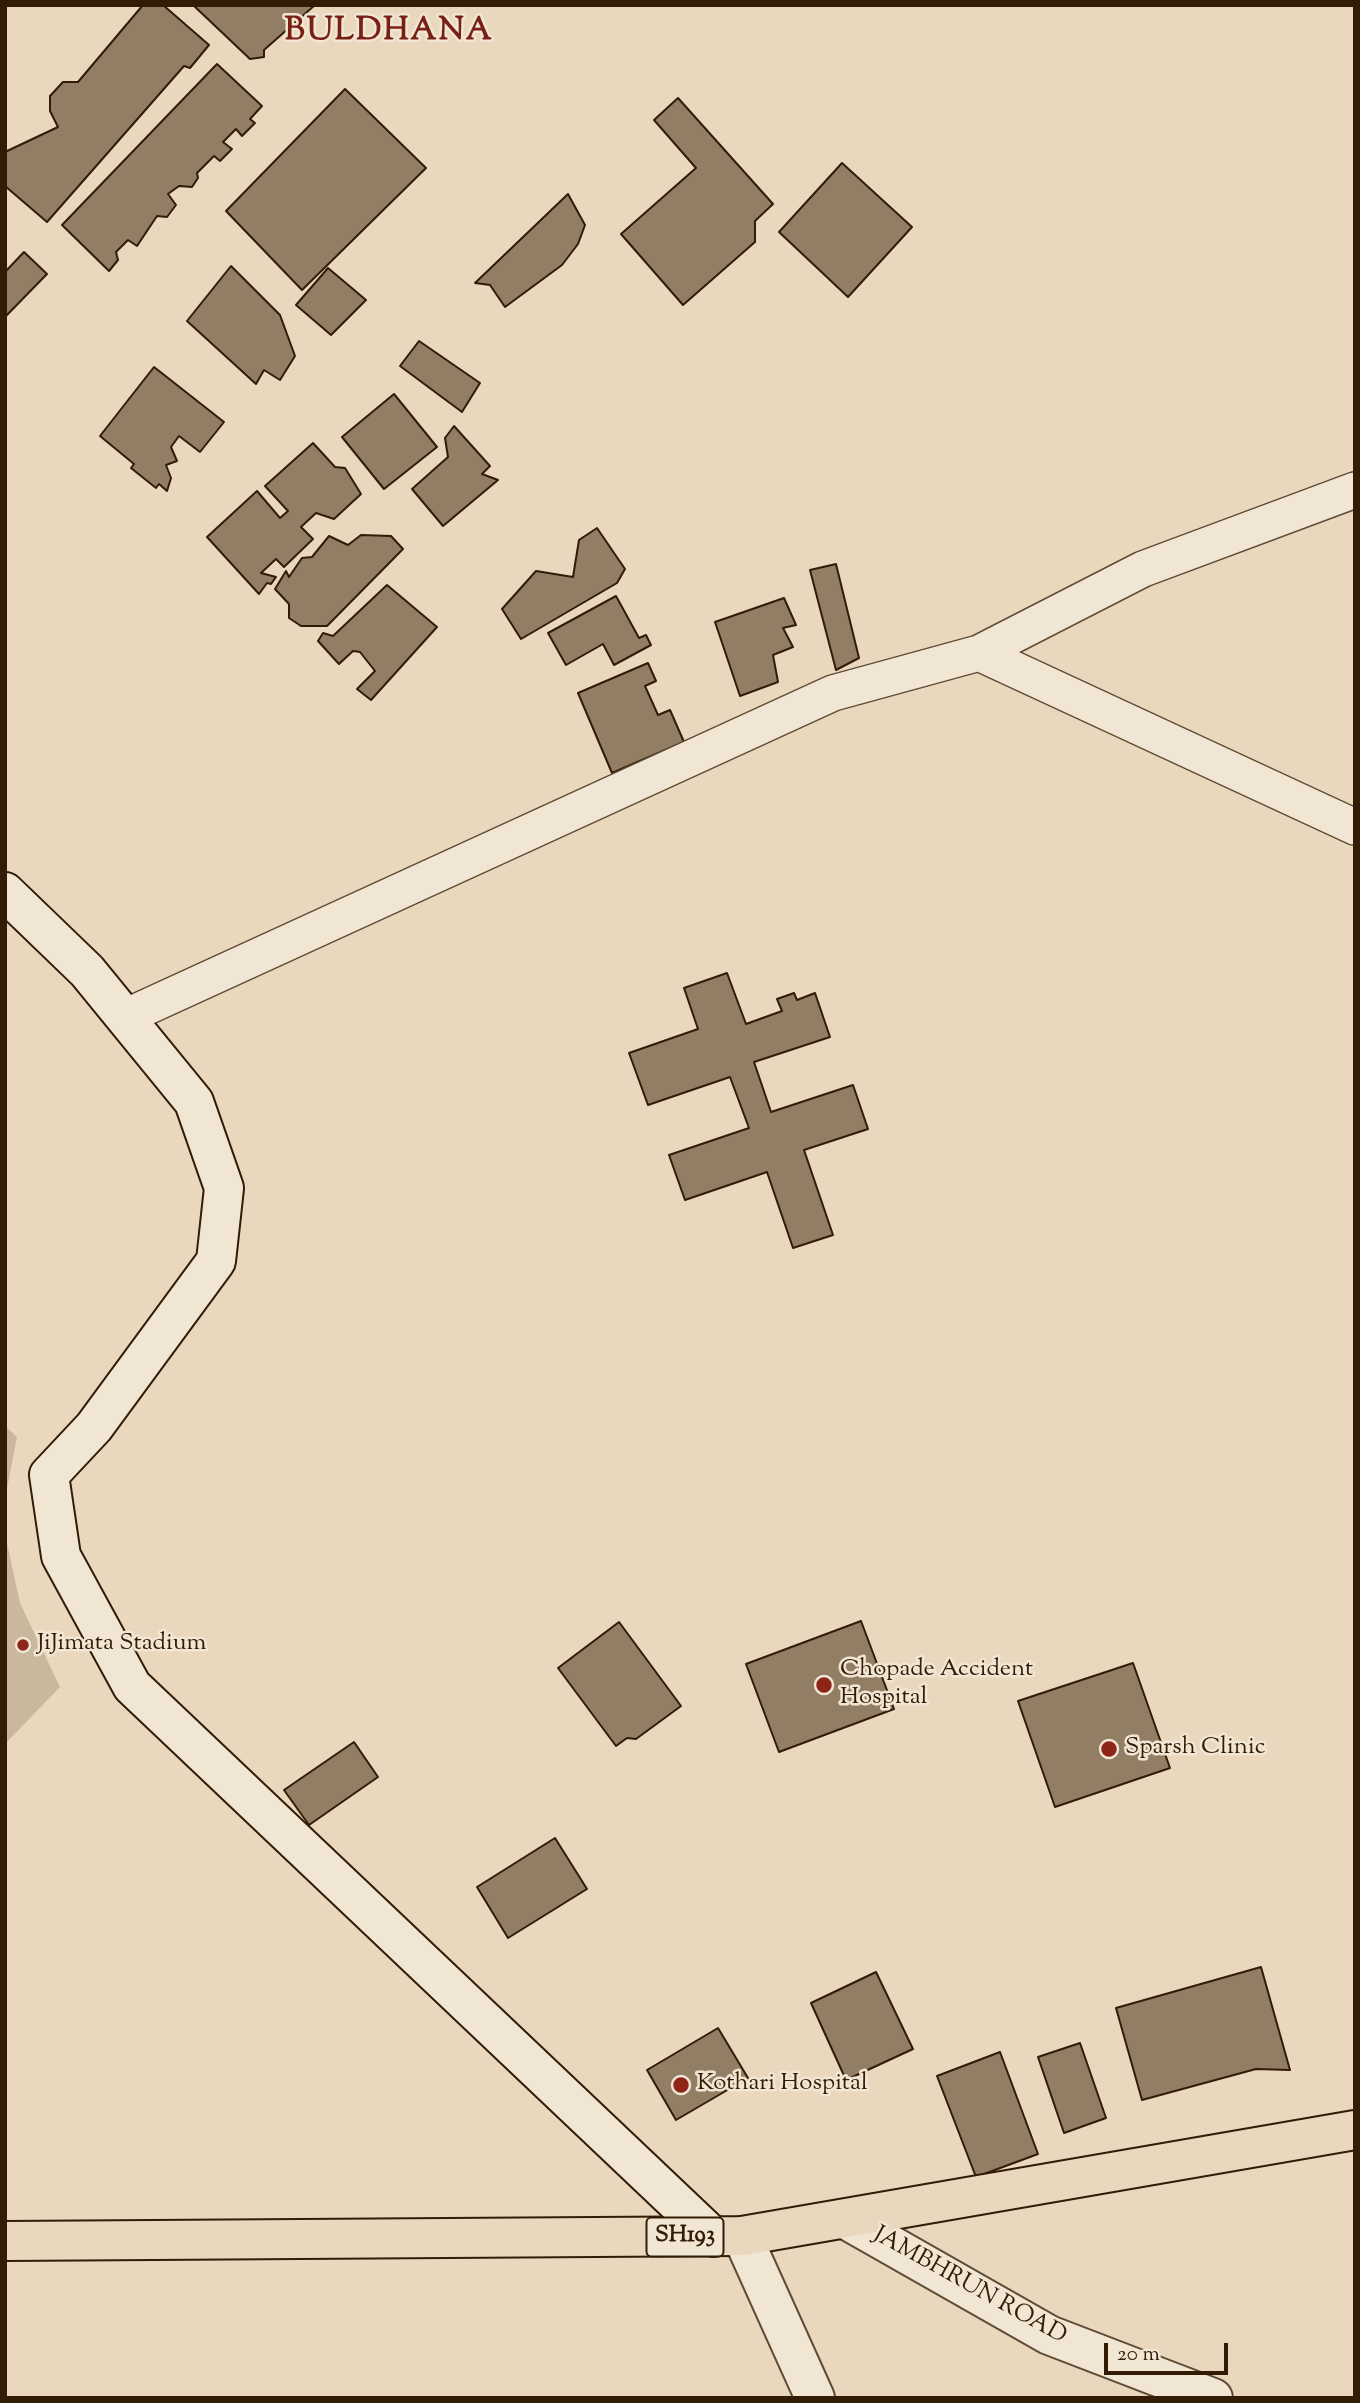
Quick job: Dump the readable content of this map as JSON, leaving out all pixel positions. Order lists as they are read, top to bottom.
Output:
{
  "streets": {
    "main road": ["SH193", "JAMBHRUN ROAD"]
  },
  "crossings": [
    ["SH193", "JAMBHRUN ROAD"]
  ],
  "districts": ["BULDHANA"],
  "places": [
    "JiJimata Stadium",
    "Chopade Accident Hospital",
    "Sparsh Clinic",
    "Kothari Hospital"
  ],
  "scale_bar": "20 m"
}
